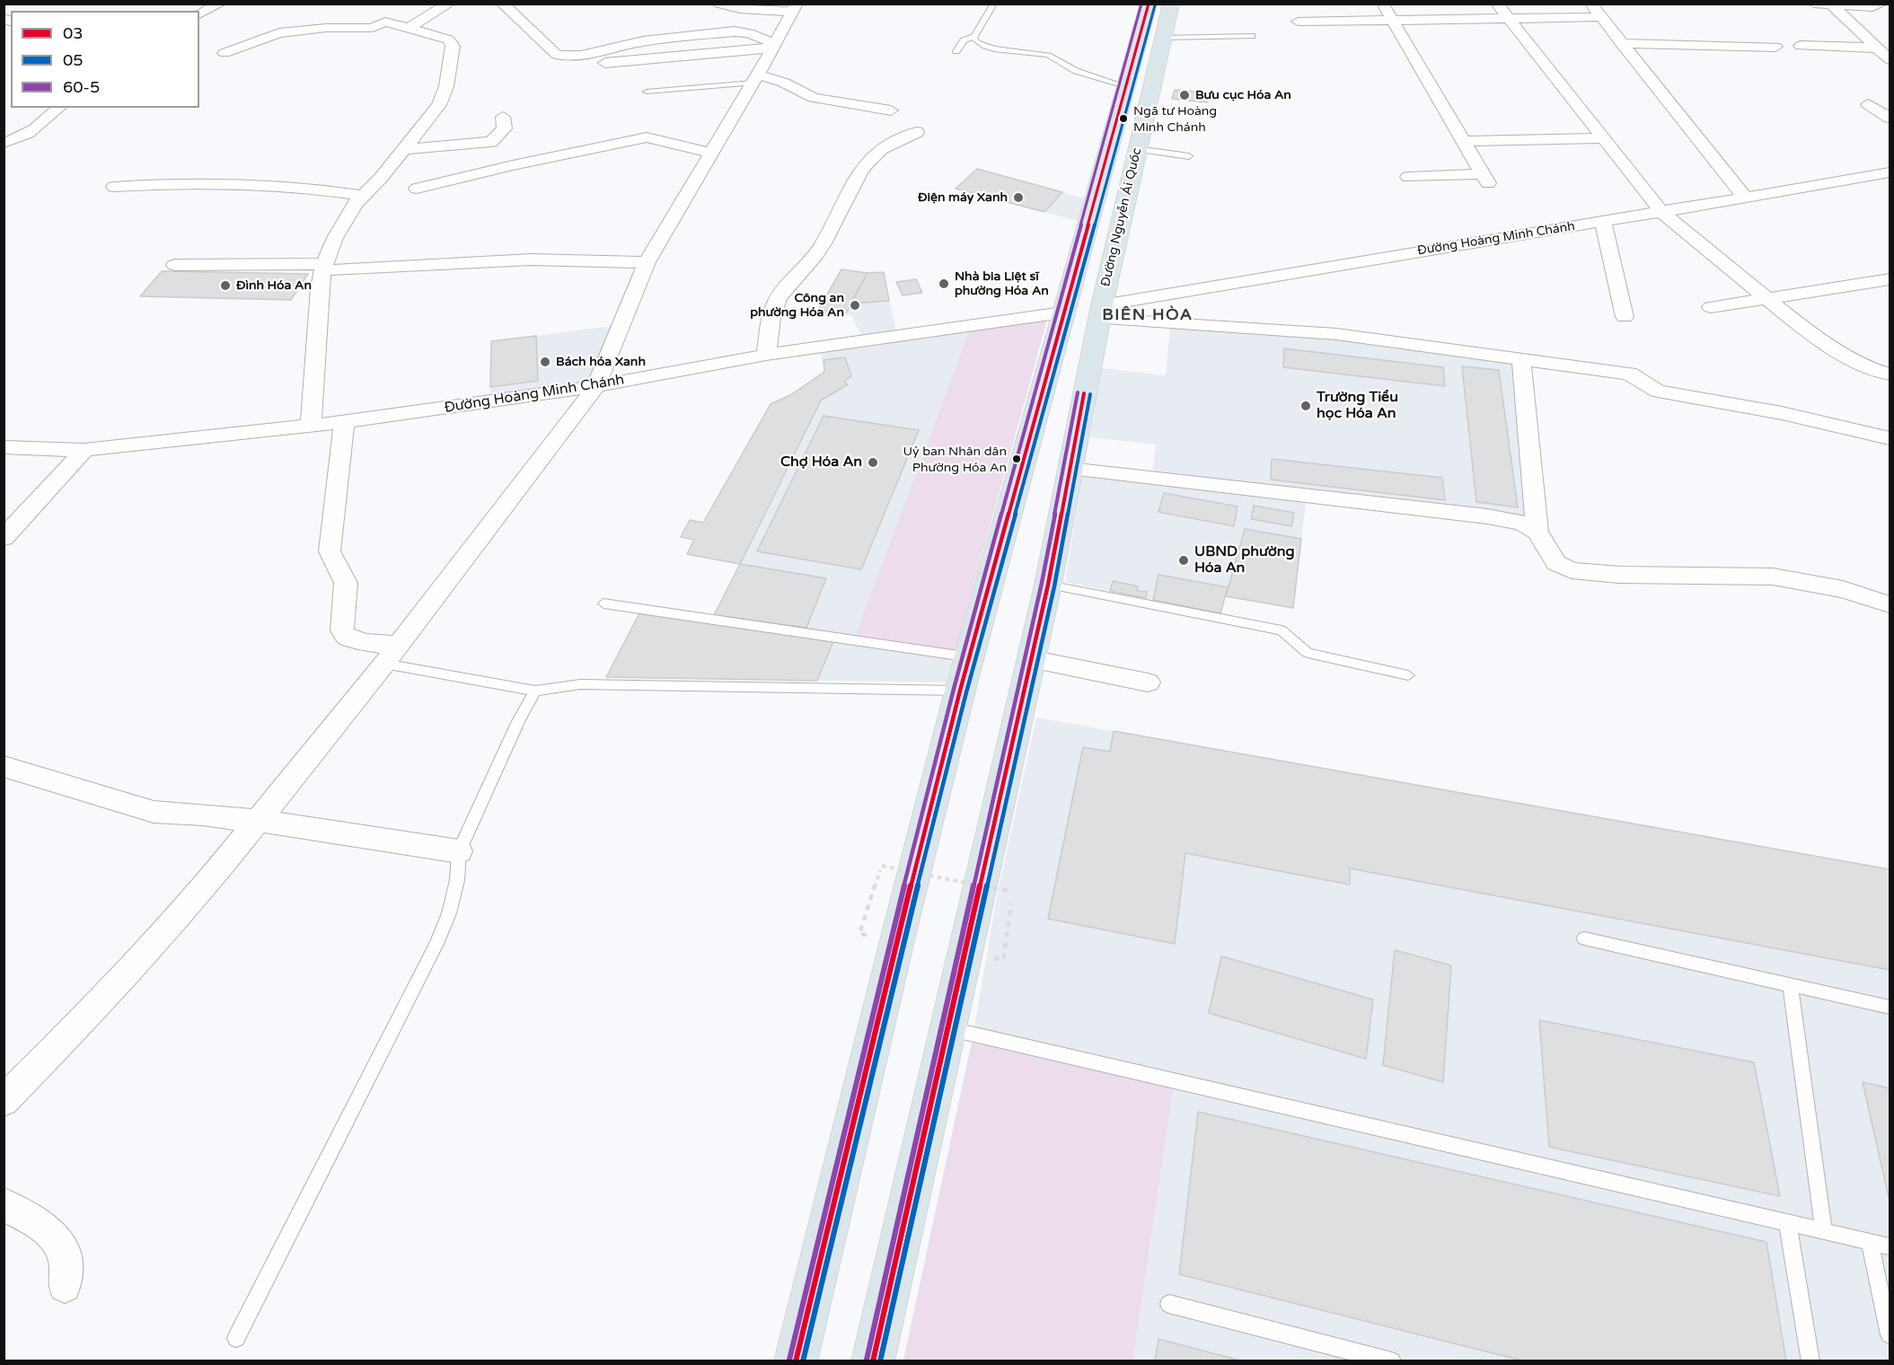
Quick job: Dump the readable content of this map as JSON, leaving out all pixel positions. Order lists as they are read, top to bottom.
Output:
{
  "streets": {
    "main road": ["Đường Nguyễn Ái Quốc"],
    "street": ["Đường Hoàng Minh Chánh"]
  },
  "crossings": [
    ["Đường Nguyễn Ái Quốc", "Đường Hoàng Minh Chánh"]
  ],
  "districts": ["BIÊN HÒA"],
  "places": [
    "Bưu cục Hóa An",
    "Ngã tư Hoàng Minh Chánh",
    "Điện máy Xanh",
    "Nhà bia Liệt sĩ phường Hóa An",
    "Đình Hóa An",
    "Công an phường Hóa An",
    "Bách hóa Xanh",
    "Trường Tiểu học Hóa An",
    "Uỷ ban Nhân dân Phường Hóa An",
    "Chợ Hóa An",
    "UBND phường Hóa An"
  ],
  "lines": ["transit line 03", "transit line 60-5", "transit line 05"],
  "legend": ["03", "05", "60-5"]
}
